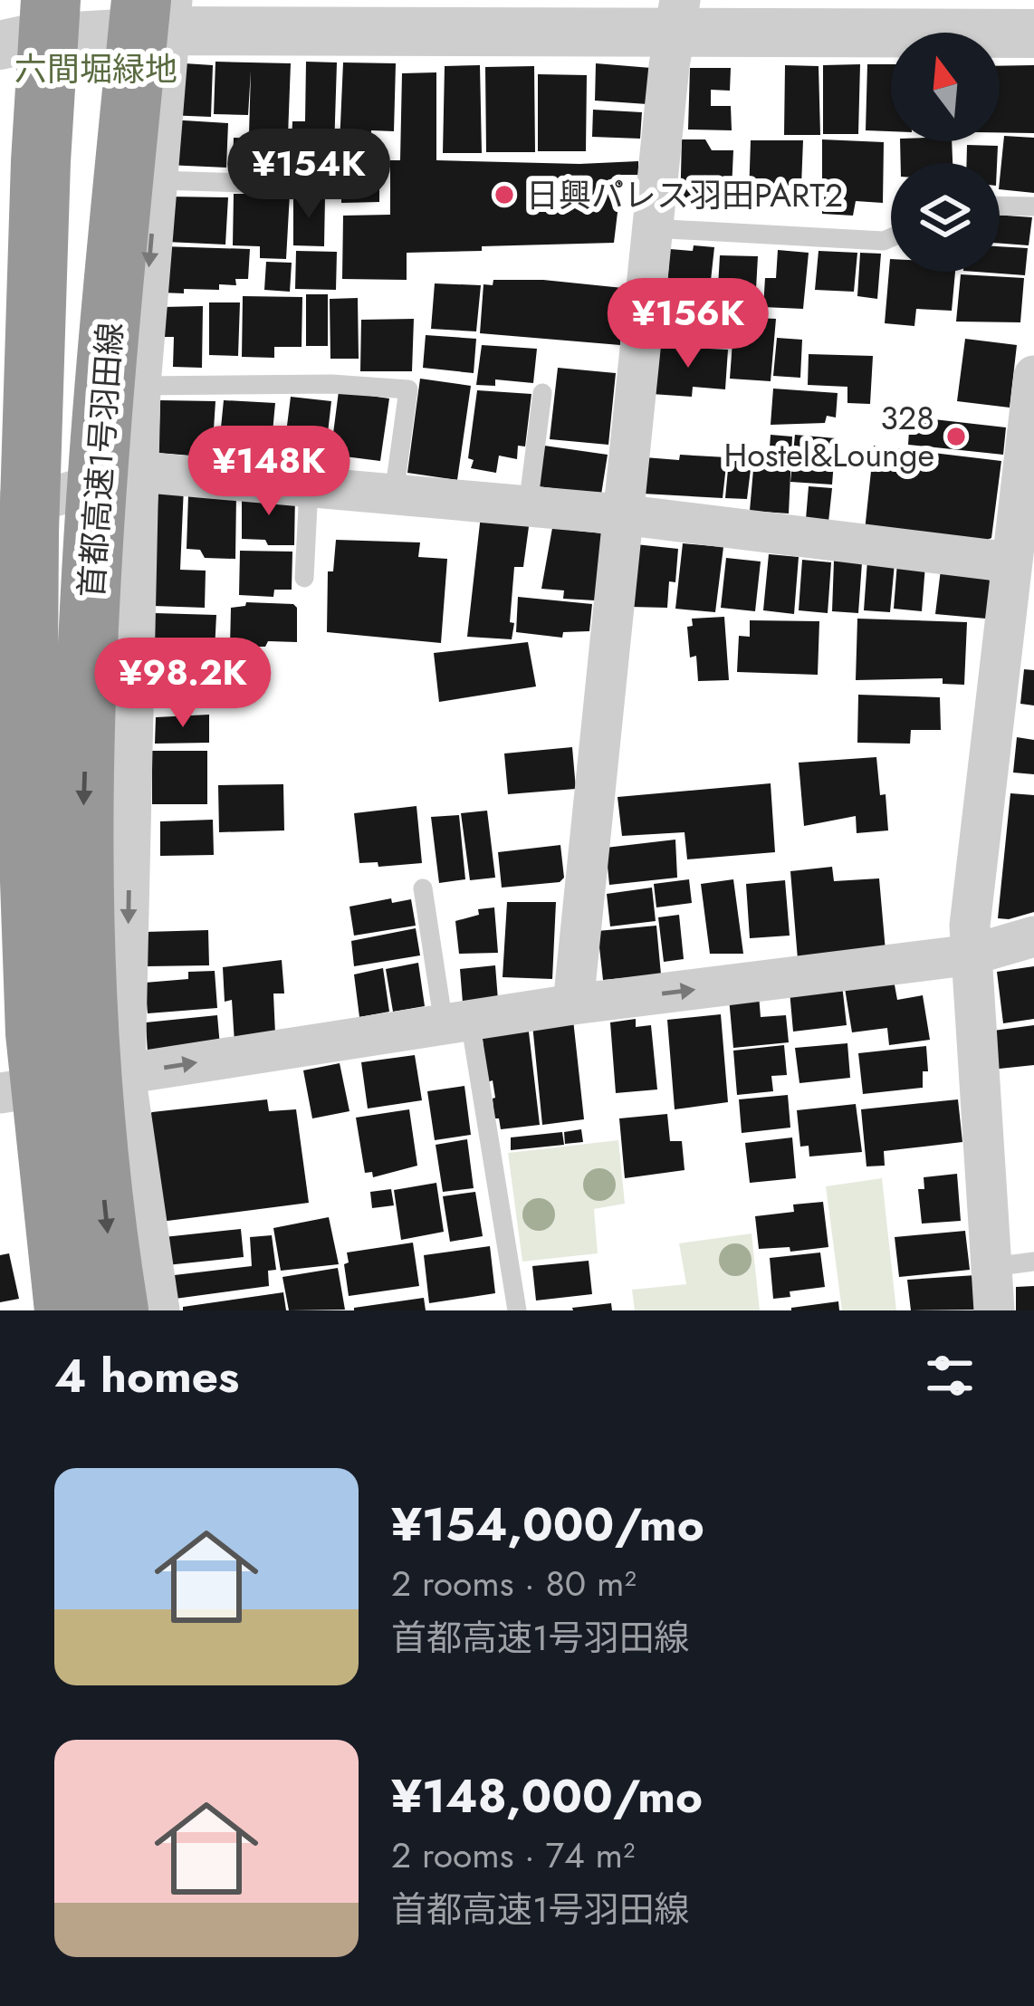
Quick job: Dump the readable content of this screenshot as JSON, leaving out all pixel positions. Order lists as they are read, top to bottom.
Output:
{
  "streets": {
    "highway": ["首都高速1号羽田線"]
  },
  "parks": ["六間堀緑地"],
  "places": ["日興パレス羽田PART2", "328 Hostel&Lounge"],
  "north": "top",
  "page": {
    "price": [
      "¥154K",
      "¥156K",
      "¥148K",
      "¥98.2K"
    ],
    "heading": "4 homes",
    "list": [
      {
        "name": "¥154,000/mo",
        "note": "2 rooms · 80 m² · 首都高速1号羽田線"
      },
      {
        "name": "¥148,000/mo",
        "note": "2 rooms · 74 m² · 首都高速1号羽田線"
      }
    ]
  }
}
